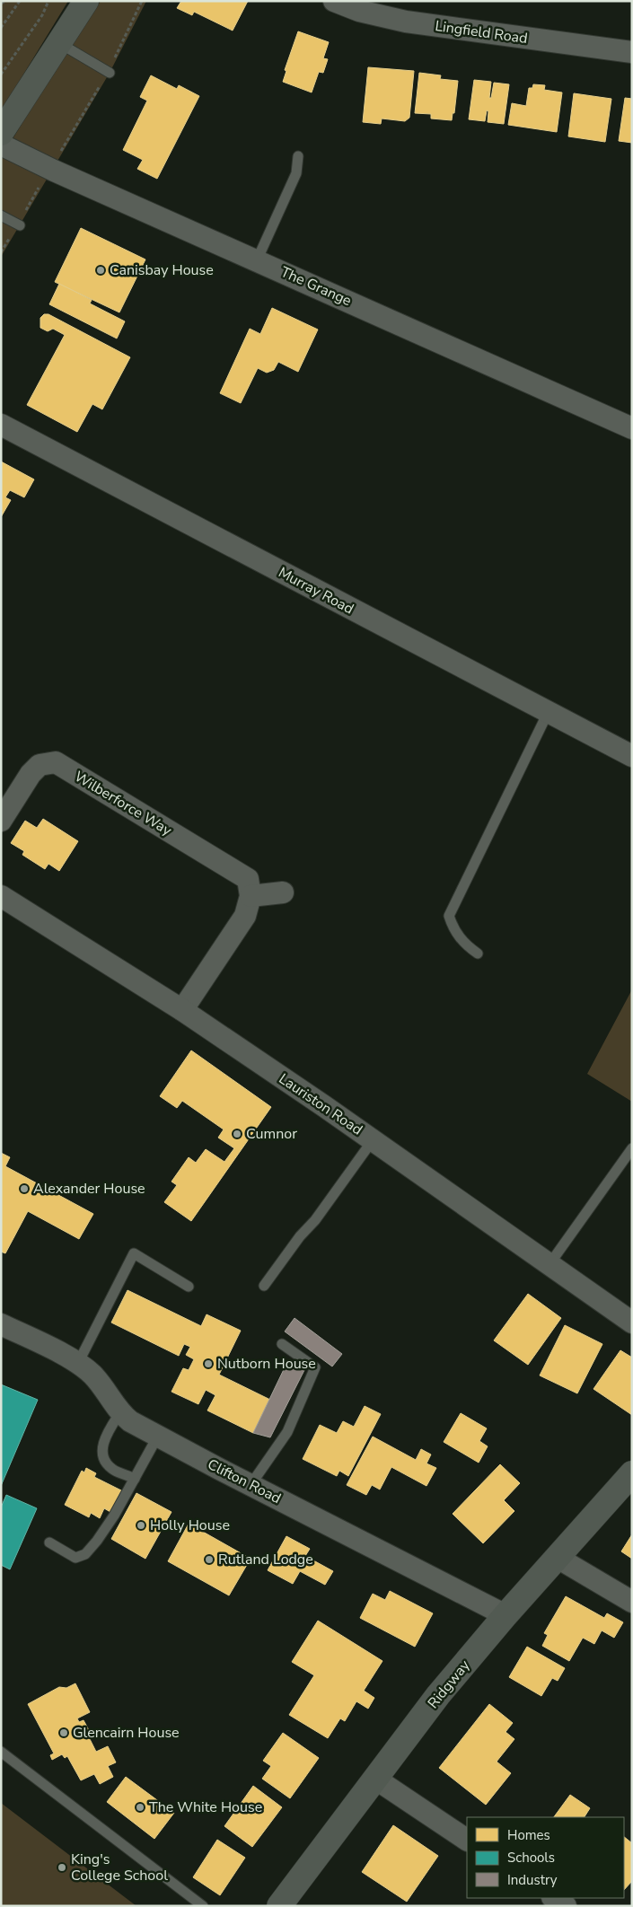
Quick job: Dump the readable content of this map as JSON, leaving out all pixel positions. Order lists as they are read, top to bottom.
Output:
{
  "streets": {
    "street": [
      "Lingfield Road",
      "The Grange",
      "Murray Road",
      "Wilberforce Way",
      "Lauriston Road",
      "Clifton Road",
      "Ridgway"
    ]
  },
  "crossings": [
    ["Clifton Road", "Ridgway"]
  ],
  "places": [
    "Canisbay House",
    "Cumnor",
    "Alexander House",
    "Nutborn House",
    "Holly House",
    "Rutland Lodge",
    "Glencairn House",
    "The White House",
    "King's College School"
  ],
  "legend": ["Homes", "Schools", "Industry"]
}
